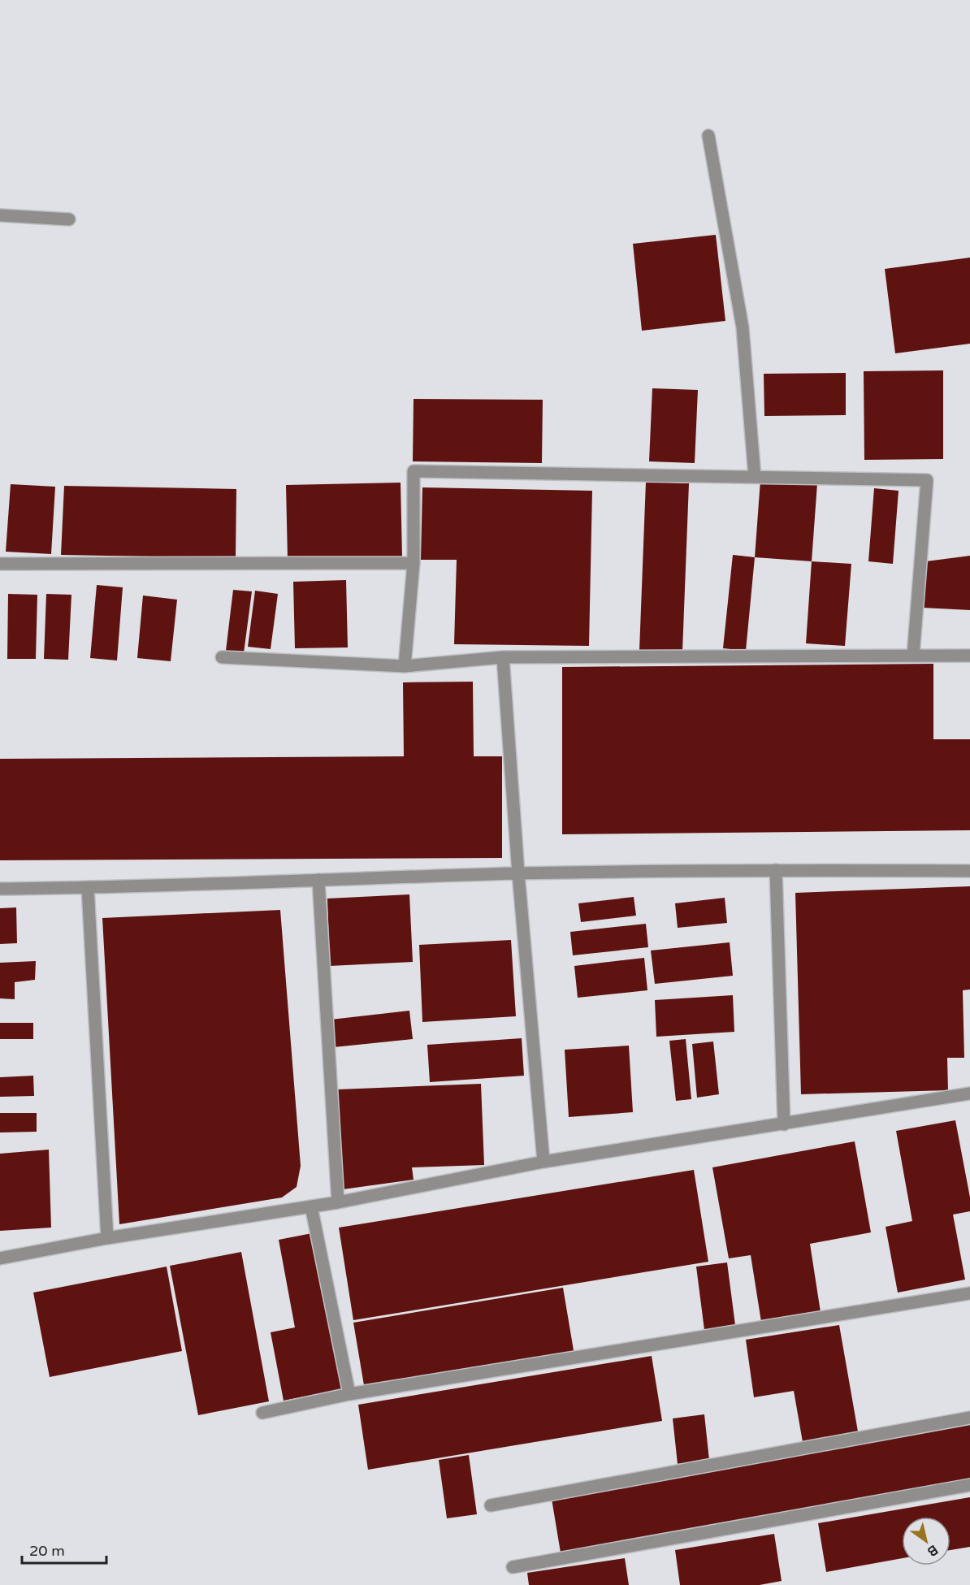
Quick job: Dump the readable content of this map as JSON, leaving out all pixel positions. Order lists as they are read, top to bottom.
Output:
{
  "scale_bar": "20 m",
  "north": "bottom right"
}
